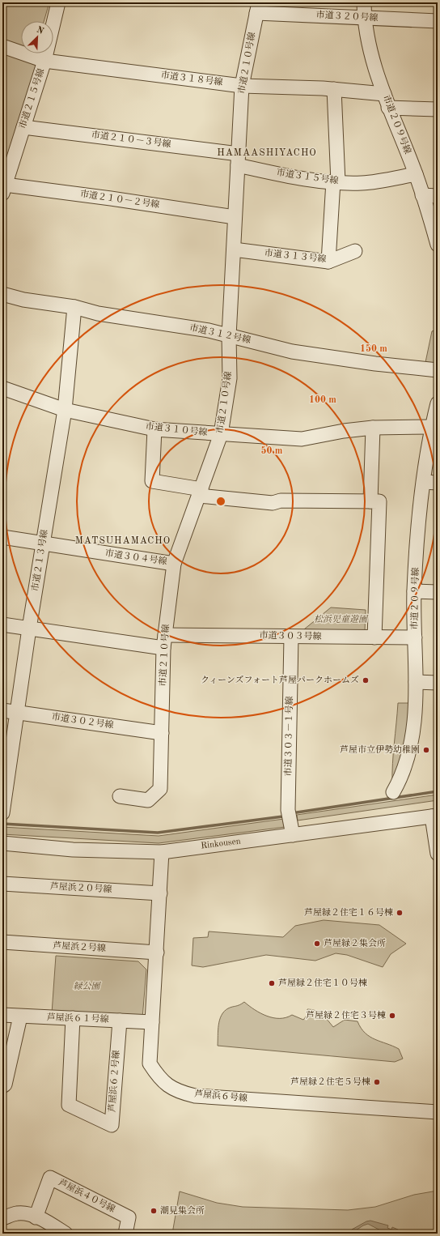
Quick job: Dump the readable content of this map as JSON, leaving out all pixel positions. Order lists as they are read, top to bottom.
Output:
{
  "streets": {
    "street": [
      "市道３２０号線",
      "市道２１０号線",
      "市道３１８号線",
      "市道２１５号線",
      "市道２０９号線",
      "市道２１０－３号線",
      "市道３１５号線",
      "市道２１０－２号線",
      "市道３１３号線",
      "市道３１２号線",
      "市道３１０号線",
      "市道３０４号線",
      "市道２１３号線",
      "市道３０３号線",
      "市道３０２号線",
      "市道３０３－１号線",
      "Rinkousen",
      "芦屋浜２０号線",
      "芦屋浜２号線",
      "芦屋浜６１号線",
      "芦屋浜６２号線",
      "芦屋浜６号線",
      "芦屋浜４０号線"
    ]
  },
  "crossings": [
    ["市道３２０号線", "市道２１０号線"],
    ["市道３２０号線", "市道２０９号線"],
    ["市道２１０号線", "市道３１８号線"],
    ["市道２１０号線", "市道２１０－３号線"],
    ["市道２１０号線", "市道３１５号線"],
    ["市道２１０号線", "市道２１０－２号線"],
    ["市道２１０号線", "市道３１３号線"],
    ["市道２１０号線", "市道３１２号線"],
    ["市道２１０号線", "市道３１０号線"],
    ["市道２１０号線", "市道３０４号線"],
    ["市道２１０号線", "市道３０３号線"],
    ["市道２１０号線", "市道３０２号線"],
    ["市道３１８号線", "市道２１５号線"],
    ["市道３１８号線", "市道２０９号線"],
    ["市道２１５号線", "市道２１０－３号線"],
    ["市道２１５号線", "市道２１０－２号線"],
    ["市道２０９号線", "市道３１５号線"],
    ["市道２０９号線", "市道３１０号線"],
    ["市道２０９号線", "市道３０３号線"],
    ["市道２１０－３号線", "市道３１５号線"],
    ["市道３１２号線", "市道２１３号線"],
    ["市道３１０号線", "市道２１３号線"],
    ["市道３０４号線", "市道２１３号線"],
    ["市道２１３号線", "市道３０２号線"],
    ["市道３０３号線", "市道３０３－１号線"],
    ["市道３０３－１号線", "Rinkousen"],
    ["Rinkousen", "芦屋浜６号線"],
    ["芦屋浜２０号線", "芦屋浜６号線"],
    ["芦屋浜２号線", "芦屋浜６号線"],
    ["芦屋浜６１号線", "芦屋浜６２号線"],
    ["芦屋浜６１号線", "芦屋浜６号線"]
  ],
  "districts": ["HAMAASHIYACHO", "MATSUHAMACHO"],
  "parks": ["松浜児童遊園", "緑公園"],
  "places": [
    "クィーンズフォート芦屋パークホームズ",
    "芦屋市立伊勢幼稚園",
    "芦屋緑２住宅１６号棟",
    "芦屋緑２集会所",
    "芦屋緑２住宅１０号棟",
    "芦屋緑２住宅３号棟",
    "芦屋緑２住宅５号棟",
    "潮見集会所"
  ],
  "north": "top right",
  "rings": ["150 m", "100 m", "50 m"]
}
